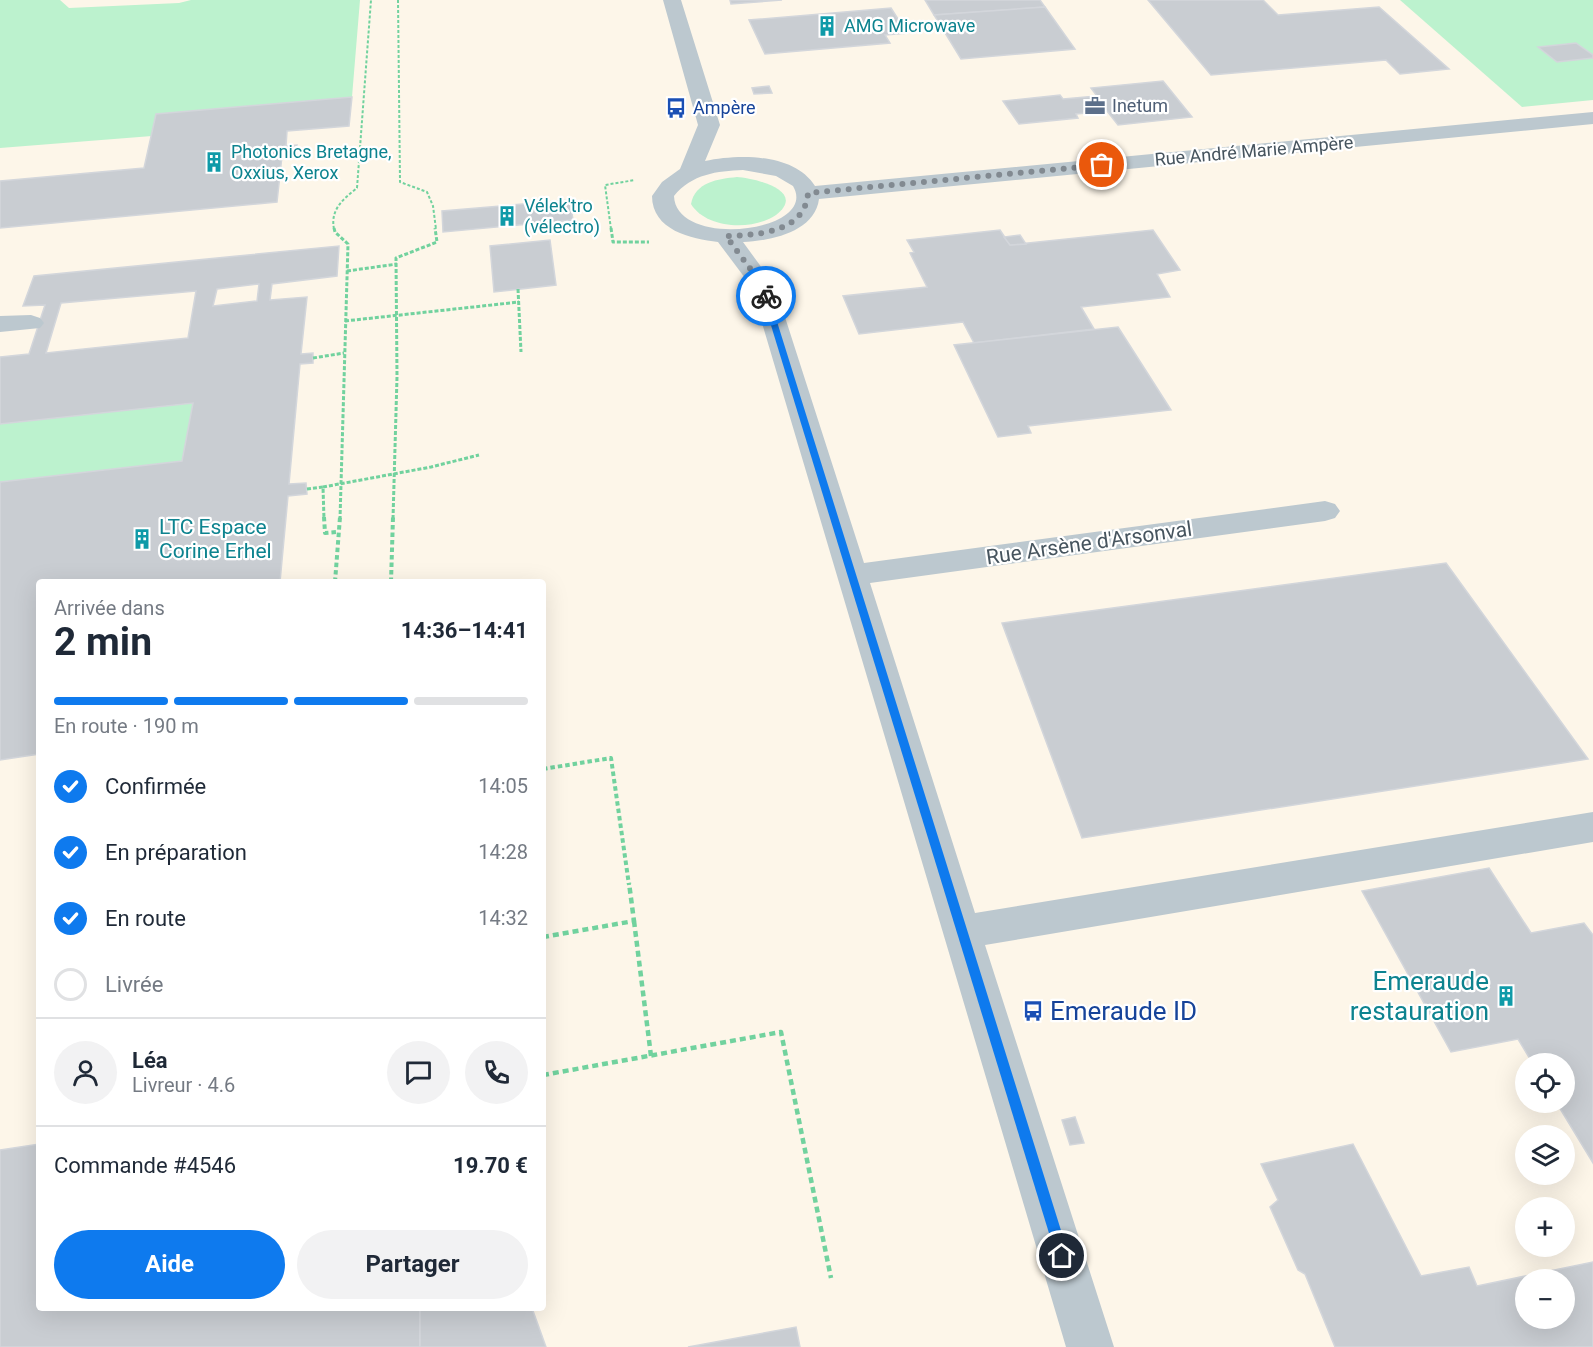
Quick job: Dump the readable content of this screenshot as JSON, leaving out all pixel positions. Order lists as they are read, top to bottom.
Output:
{
  "streets": {
    "street": ["Rue André Marie Ampère", "Rue Arsène d'Arsonval"]
  },
  "places": {
    "building": [
      "AMG Microwave",
      "Photonics Bretagne, Oxxius, Xerox",
      "Vélek'tro (vélectro)",
      "LTC Espace Corine Erhel",
      "Emeraude restauration"
    ],
    "office": ["Inetum"],
    "bus stop": ["Ampère", "Emeraude ID"]
  },
  "page": {
    "heading": ["2 min", "Arrivée dans", "14:36–14:41"],
    "panel": [
      "Léa",
      "Livreur · 4.6",
      "Commande #4546",
      "19.70 €"
    ],
    "bar": "En route · 190 m",
    "list": [
      ["Confirmée", "14:05"],
      ["En préparation", "14:28"],
      ["En route", "14:32"],
      "Livrée"
    ],
    "map_buttons": ["+", "−"],
    "buttons": ["Aide", "Partager"]
  }
}
